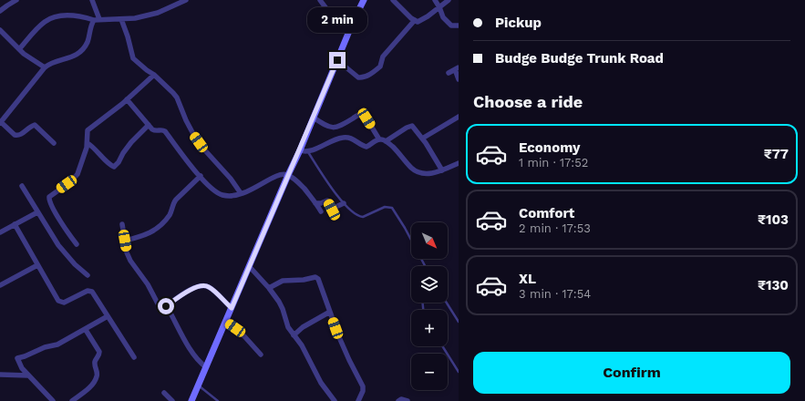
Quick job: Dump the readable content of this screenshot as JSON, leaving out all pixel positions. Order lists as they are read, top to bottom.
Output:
{
  "north": "bottom right",
  "page": {
    "banner": ["Pickup", "Budge Budge Trunk Road"],
    "bubble": "2 min",
    "heading": "Choose a ride",
    "list": [
      {
        "name": "Economy",
        "note": "1 min · 17:52",
        "value": "₹77"
      },
      {
        "name": "Comfort",
        "note": "2 min · 17:53",
        "value": "₹103"
      },
      {
        "name": "XL",
        "note": "3 min · 17:54",
        "value": "₹130"
      }
    ],
    "map_buttons": ["+", "−"],
    "buttons": "Confirm"
  }
}
